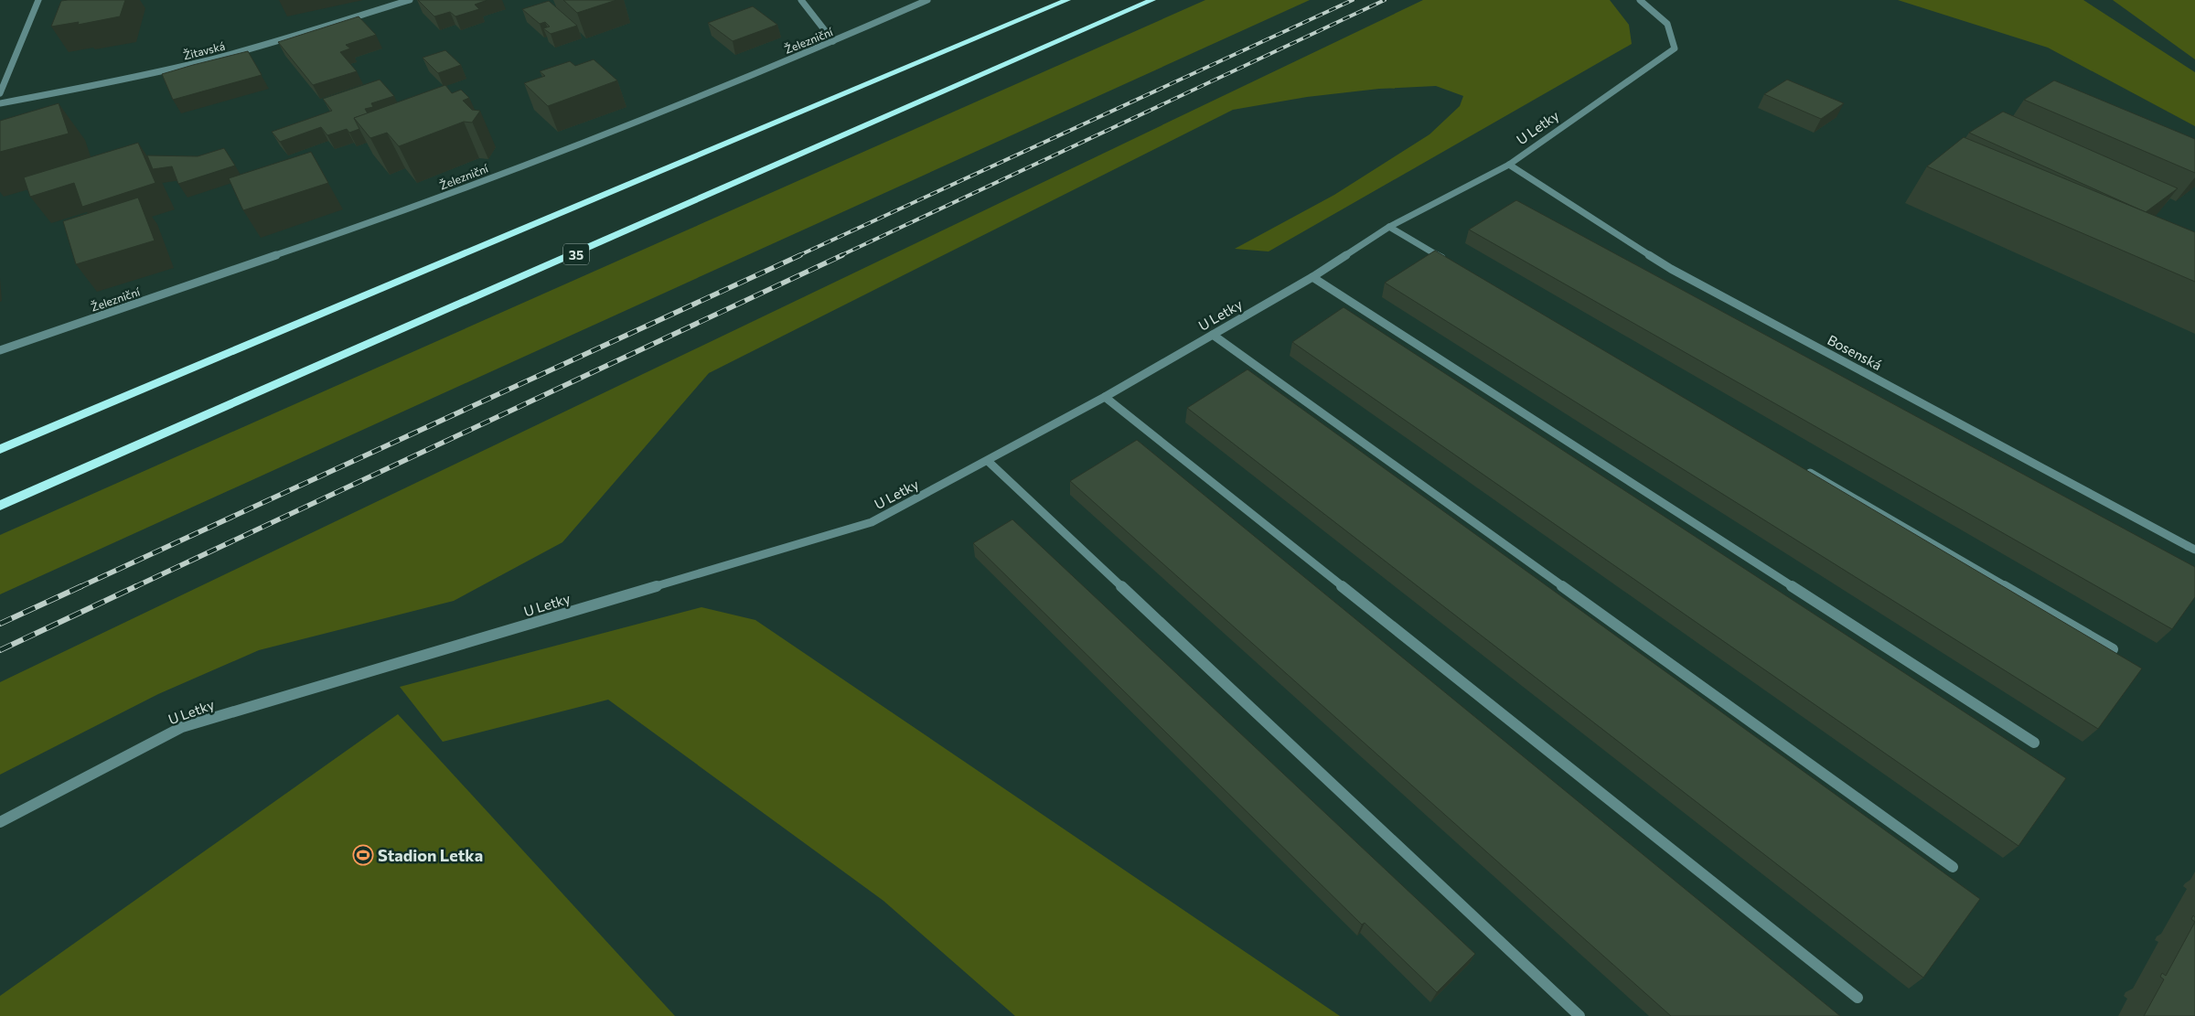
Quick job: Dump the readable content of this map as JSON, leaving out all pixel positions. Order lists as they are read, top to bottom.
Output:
{
  "streets": {
    "highway": ["35"],
    "street": [
      "Železniční",
      "Žitavská",
      "U Letky",
      "Bosenská"
    ]
  },
  "crossings": [
    ["U Letky", "Bosenská"]
  ],
  "places": {
    "sports": ["Stadion Letka"]
  }
}
